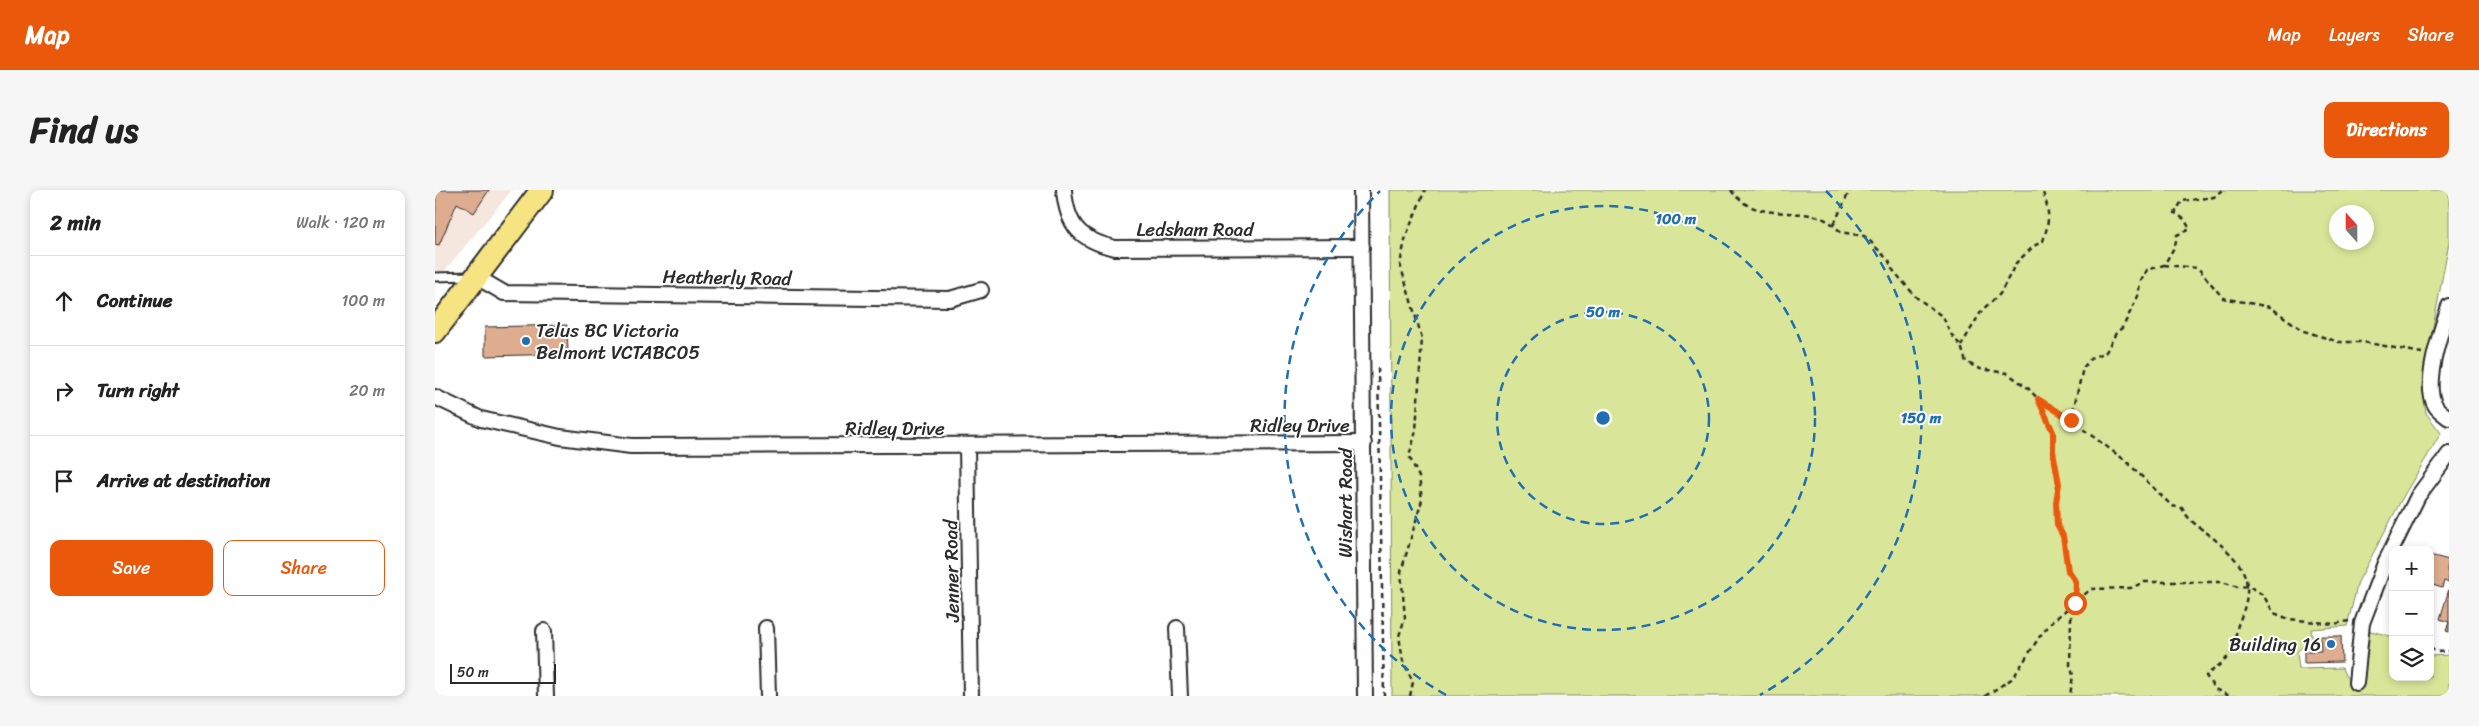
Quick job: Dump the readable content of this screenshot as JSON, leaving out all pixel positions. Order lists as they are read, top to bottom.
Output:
{
  "streets": {
    "street": [
      "Ledsham Road",
      "Heatherly Road",
      "Ridley Drive",
      "Wishart Road",
      "Jenner Road"
    ]
  },
  "crossings": [
    ["Ledsham Road", "Wishart Road"],
    ["Ridley Drive", "Wishart Road"],
    ["Ridley Drive", "Jenner Road"]
  ],
  "places": ["Telus BC Victoria Belmont VCTABC05", "Building 16"],
  "scale_bar": "50 m",
  "north": "top",
  "page": {
    "header": "Map",
    "nav": ["Map", "Layers", "Share"],
    "title": "Find us",
    "buttons": [
      "Directions",
      ["Save", "Share"]
    ],
    "heading": ["2 min", "Walk · 120 m"],
    "list": [
      ["Continue", "100 m"],
      ["Turn right", "20 m"],
      "Arrive at destination"
    ],
    "map_buttons": ["+", "−"],
    "scale": "50 m"
  },
  "rings": ["100 m", "50 m", "150 m"]
}
